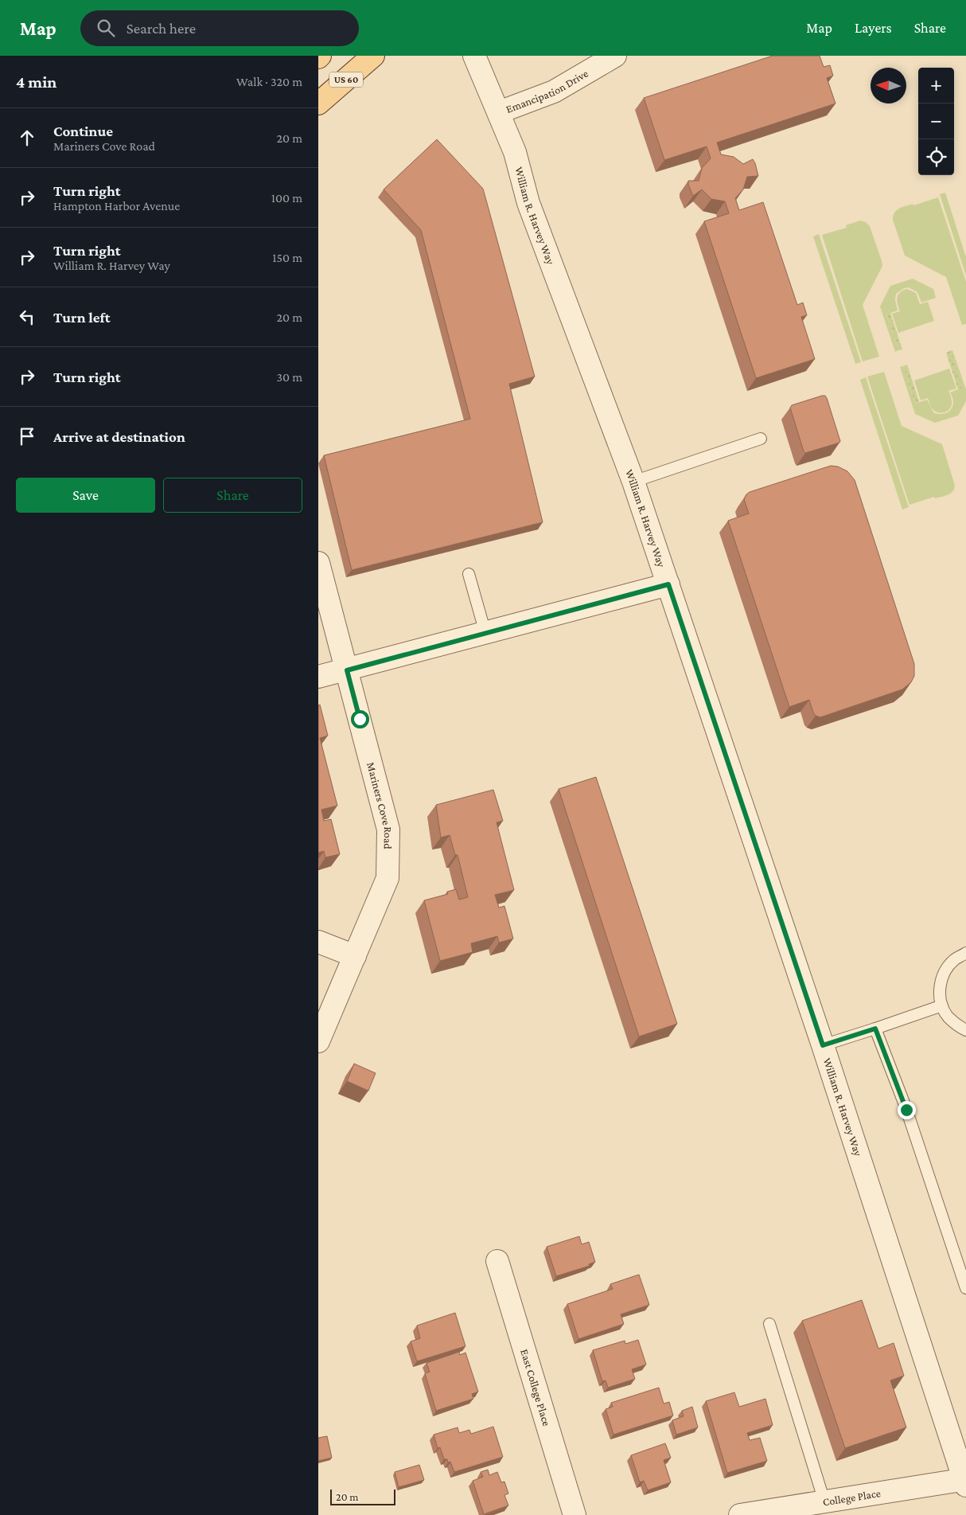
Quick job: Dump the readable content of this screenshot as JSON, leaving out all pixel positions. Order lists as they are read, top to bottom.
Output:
{
  "streets": {
    "main road": ["US 60"],
    "street": [
      "Emancipation Drive",
      "William R. Harvey Way",
      "Mariners Cove Road",
      "East College Place",
      "College Place"
    ]
  },
  "crossings": [
    ["Emancipation Drive", "William R. Harvey Way"],
    ["William R. Harvey Way", "College Place"]
  ],
  "scale_bar": "20 m",
  "north": "left",
  "page": {
    "header": "Map",
    "search": "Search here",
    "nav": ["Map", "Layers", "Share"],
    "heading": ["4 min", "Walk · 320 m"],
    "map_buttons": ["+", "−"],
    "list": [
      ["Continue", "Mariners Cove Road", "20 m"],
      ["Turn right", "Hampton Harbor Avenue", "100 m"],
      ["Turn right", "William R. Harvey Way", "150 m"],
      ["Turn left", "20 m"],
      ["Turn right", "30 m"],
      "Arrive at destination"
    ],
    "buttons": ["Save", "Share"],
    "scale": "20 m"
  }
}
